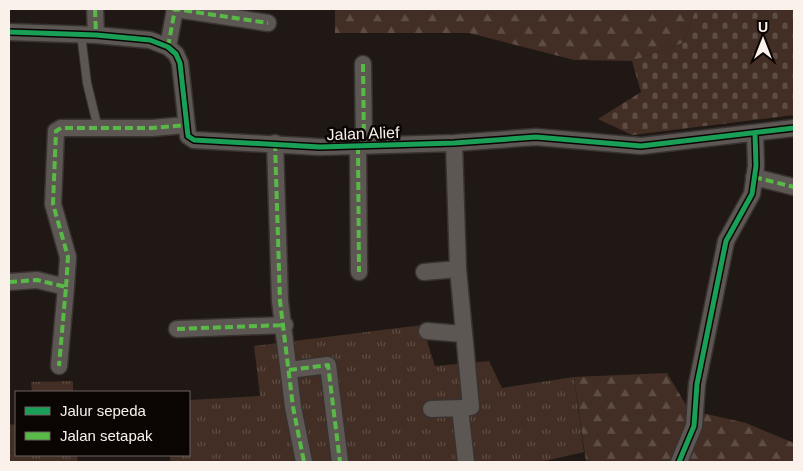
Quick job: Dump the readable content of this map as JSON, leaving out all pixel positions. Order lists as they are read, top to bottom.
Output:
{
  "streets": {
    "street": ["Jalan Alief"]
  },
  "legend": ["Jalur sepeda", "Jalan setapak"],
  "north": "top"
}
